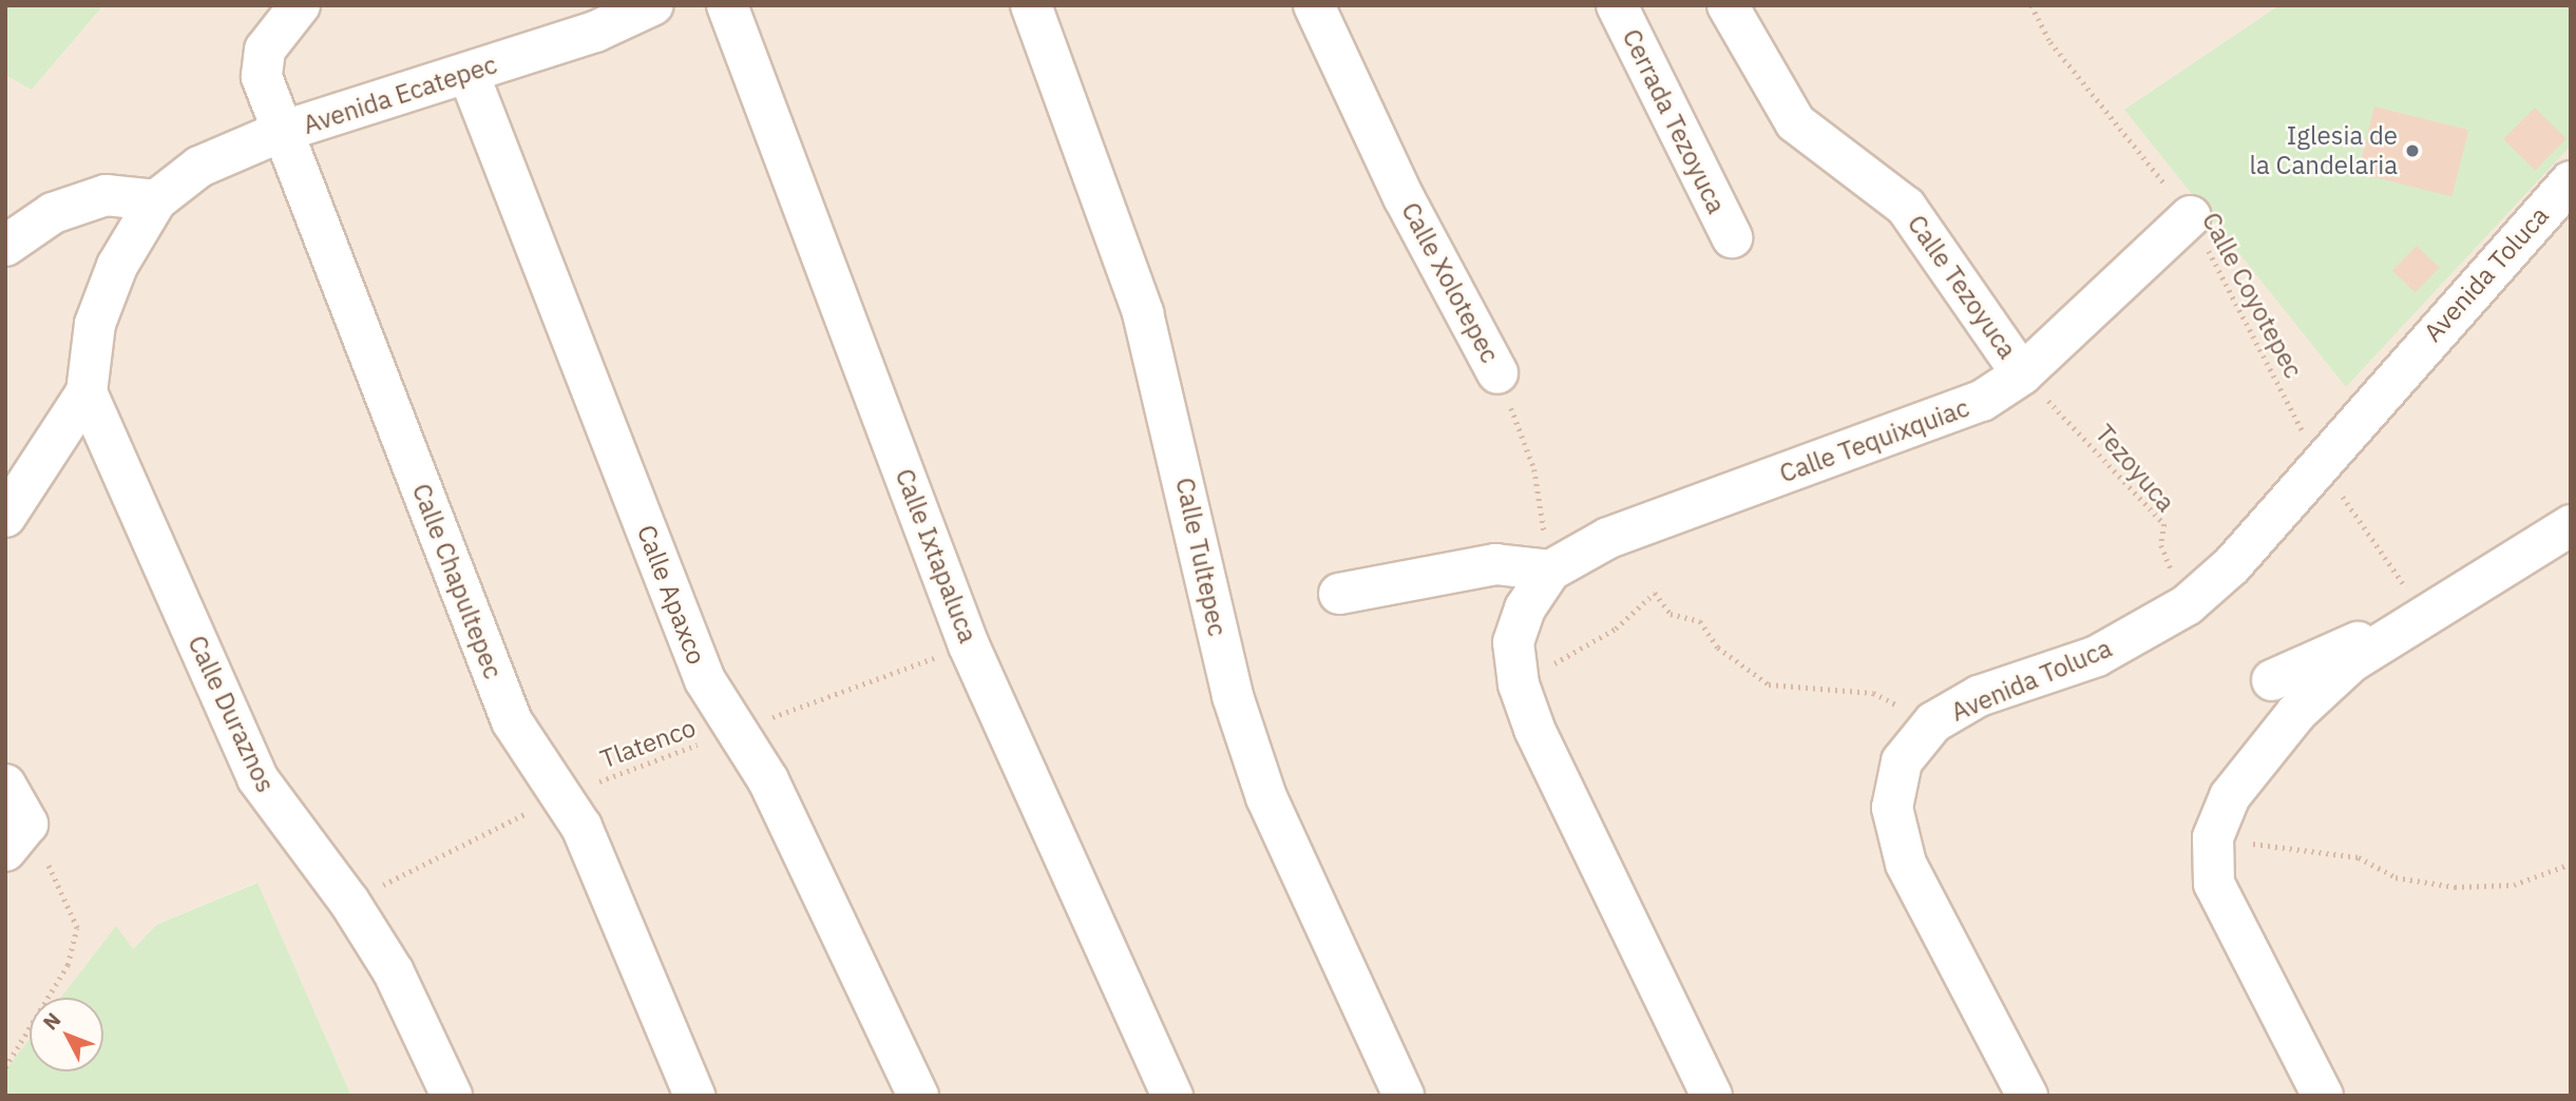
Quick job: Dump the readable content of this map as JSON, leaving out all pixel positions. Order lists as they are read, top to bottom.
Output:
{
  "streets": {
    "street": [
      "Avenida Ecatepec",
      "Cerrada Tezoyuca",
      "Avenida Toluca",
      "Calle Xolotepec",
      "Calle Tezoyuca",
      "Calle Tequixquiac",
      "Calle Ixtapaluca",
      "Calle Tultepec",
      "Calle Chapultepec",
      "Calle Apaxco",
      "Calle Duraznos"
    ],
    "path": ["Calle Coyotepec", "Tezoyuca", "Tlatenco"]
  },
  "crossings": [
    ["Avenida Ecatepec", "Calle Chapultepec"],
    ["Avenida Ecatepec", "Calle Apaxco"],
    ["Avenida Toluca", "Calle Coyotepec"],
    ["Avenida Toluca", "Tezoyuca"],
    ["Calle Xolotepec", "Calle Tequixquiac"],
    ["Calle Tezoyuca", "Calle Tequixquiac"],
    ["Calle Tezoyuca", "Tezoyuca"],
    ["Calle Coyotepec", "Calle Tequixquiac"],
    ["Calle Tequixquiac", "Tezoyuca"],
    ["Calle Ixtapaluca", "Tlatenco"],
    ["Calle Chapultepec", "Tlatenco"],
    ["Calle Apaxco", "Tlatenco"],
    ["Calle Duraznos", "Tlatenco"]
  ],
  "places": ["Iglesia de la Candelaria"],
  "north": "top left"
}
